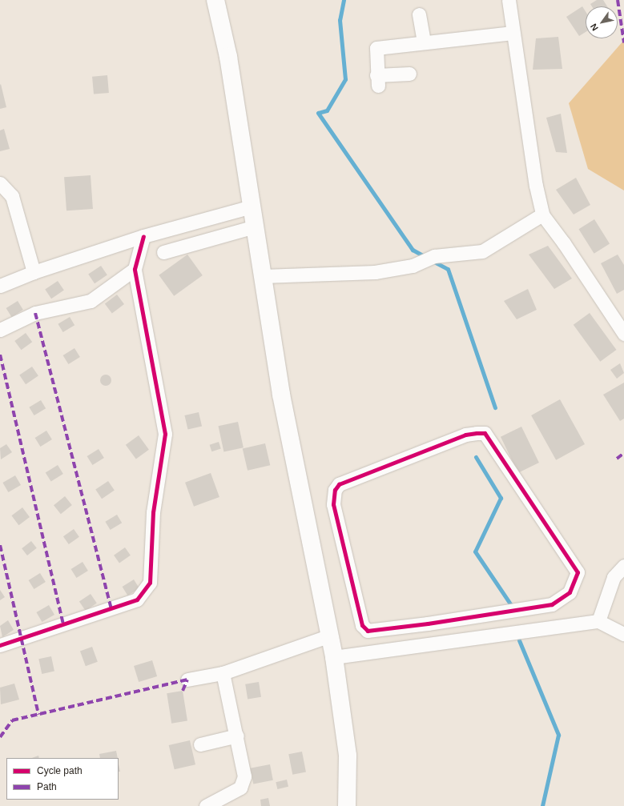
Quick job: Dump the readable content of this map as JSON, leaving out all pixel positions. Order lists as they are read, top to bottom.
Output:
{
  "legend": ["Cycle path", "Path"],
  "north": "bottom left"
}
